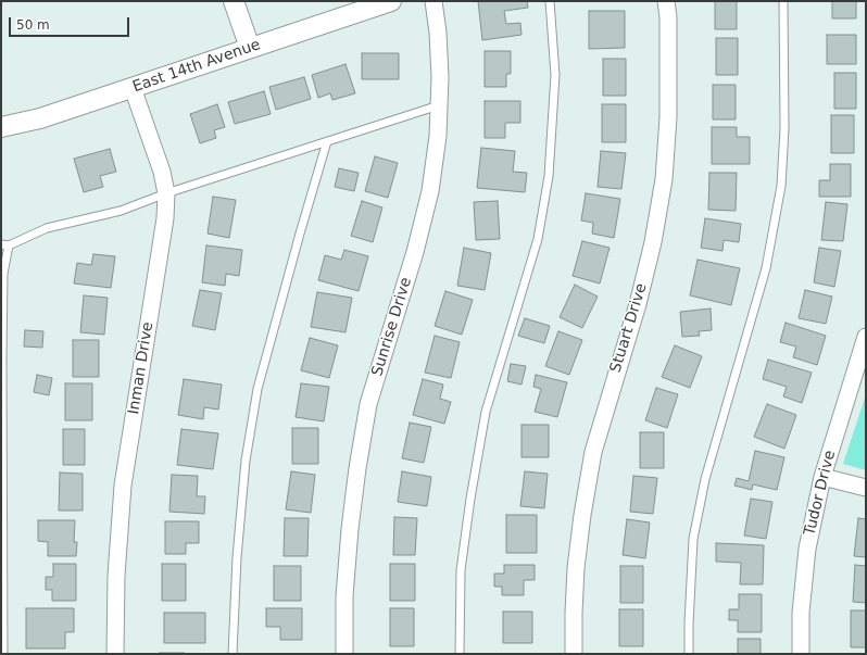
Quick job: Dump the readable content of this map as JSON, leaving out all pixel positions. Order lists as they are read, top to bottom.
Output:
{
  "streets": {
    "street": [
      "East 14th Avenue",
      "Sunrise Drive",
      "Stuart Drive",
      "Inman Drive",
      "Tudor Drive"
    ]
  },
  "crossings": [
    ["East 14th Avenue", "Inman Drive"]
  ],
  "scale_bar": "50 m"
}
